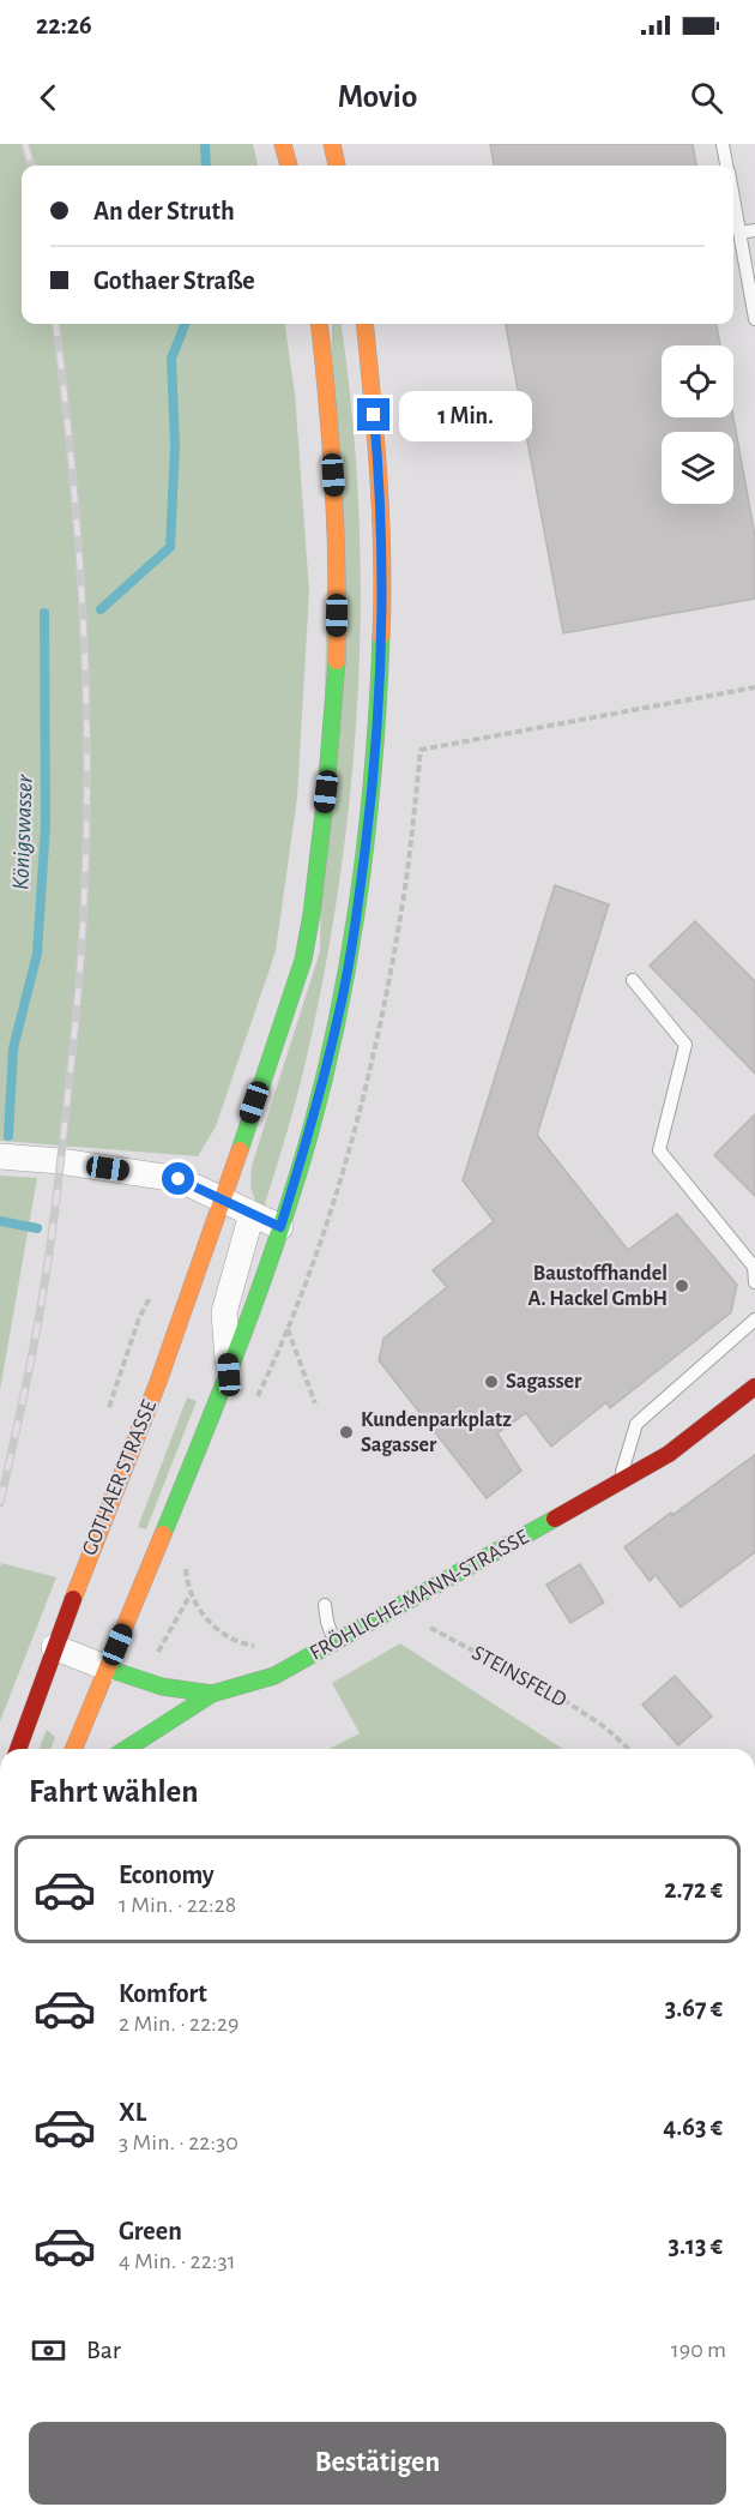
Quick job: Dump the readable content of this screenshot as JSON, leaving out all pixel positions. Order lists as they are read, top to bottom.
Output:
{
  "streets": {
    "main road": ["GOTHAER STRASSE", "FRÖHLICHE-MANN-STRASSE"],
    "path": ["STEINSFELD"]
  },
  "crossings": [
    ["GOTHAER STRASSE", "FRÖHLICHE-MANN-STRASSE"],
    ["FRÖHLICHE-MANN-STRASSE", "STEINSFELD"]
  ],
  "water": ["Königswasser"],
  "places": ["Baustoffhandel A. Hackel GmbH", "Sagasser", "Kundenparkplatz Sagasser"],
  "page": {
    "status": "22:26",
    "header": "Movio",
    "banner": ["An der Struth", "Gothaer Straße"],
    "bubble": "1 Min.",
    "heading": "Fahrt wählen",
    "list": [
      {
        "name": "Economy",
        "note": "1 Min. · 22:28",
        "value": "2.72 €"
      },
      {
        "name": "Komfort",
        "note": "2 Min. · 22:29",
        "value": "3.67 €"
      },
      {
        "name": "XL",
        "note": "3 Min. · 22:30",
        "value": "4.63 €"
      },
      {
        "name": "Green",
        "note": "4 Min. · 22:31",
        "value": "3.13 €"
      }
    ],
    "pay": ["Bar", "190 m"],
    "buttons": "Bestätigen"
  }
}
